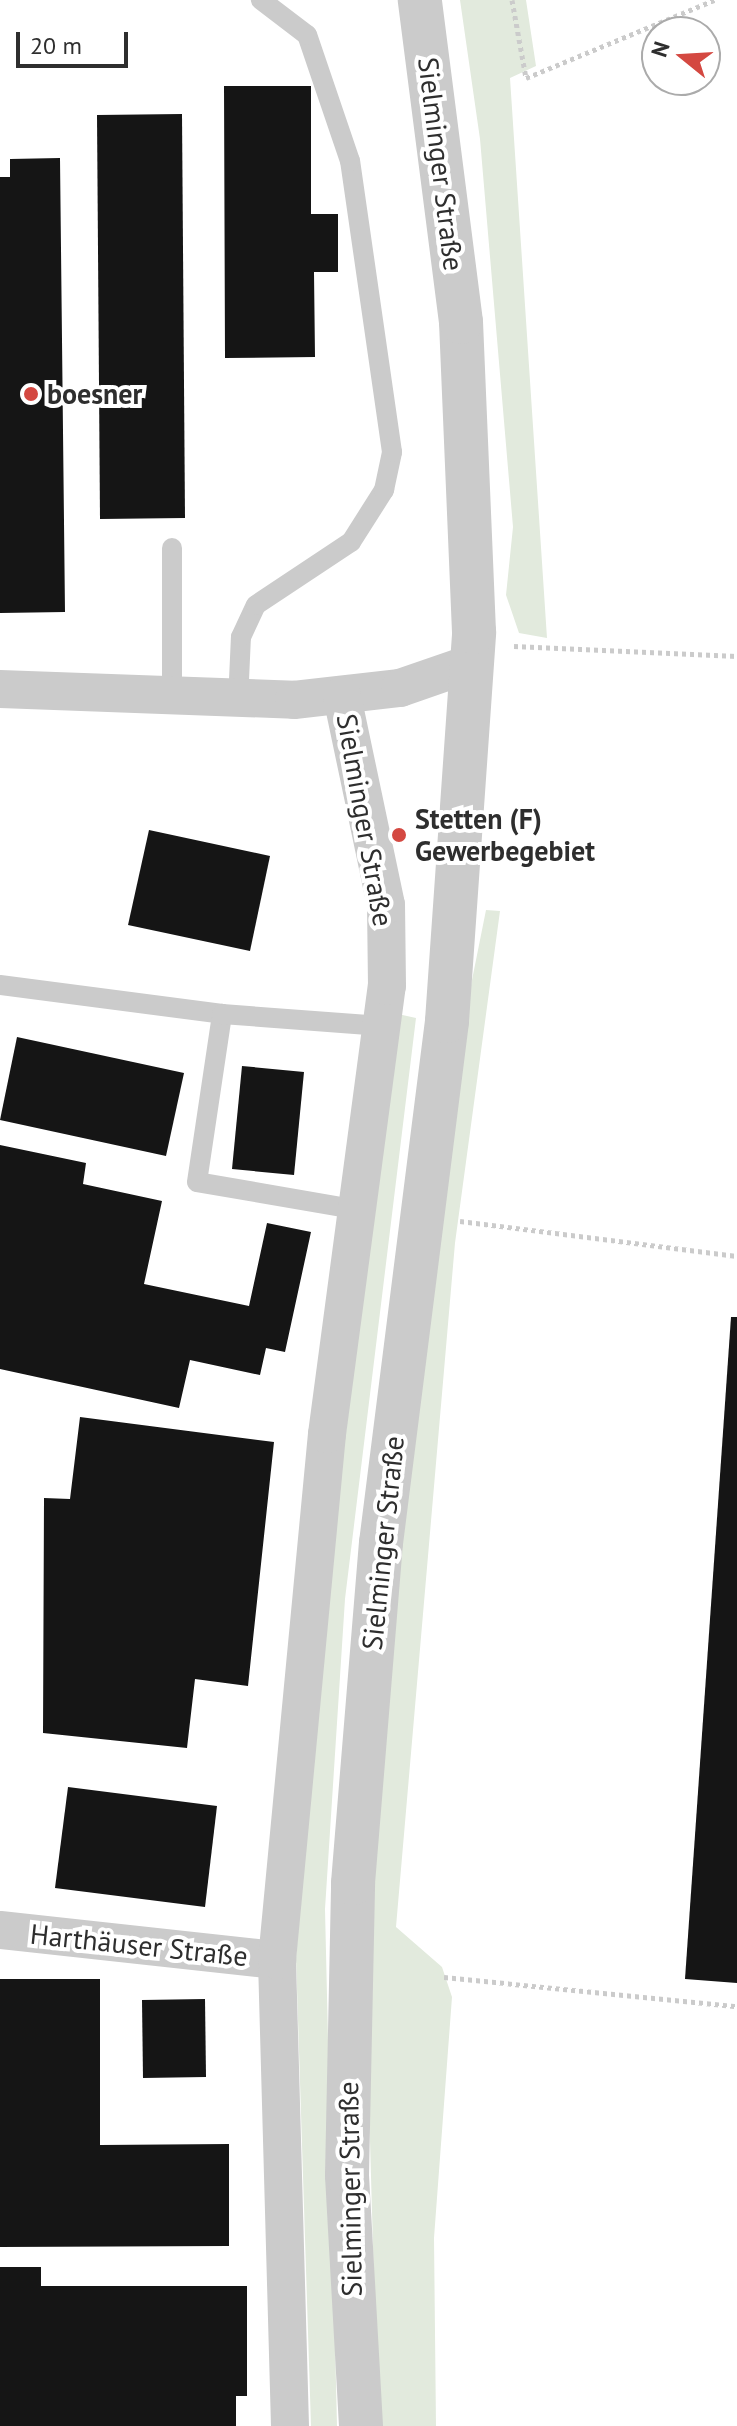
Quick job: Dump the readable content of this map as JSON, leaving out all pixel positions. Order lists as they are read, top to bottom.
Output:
{
  "streets": {
    "street": ["Sielminger Straße", "Harthäuser Straße"]
  },
  "crossings": [
    ["Sielminger Straße", "Harthäuser Straße"]
  ],
  "places": ["boesner", "Stetten (F) Gewerbegebiet"],
  "scale_bar": "20 m",
  "north": "left"
}
